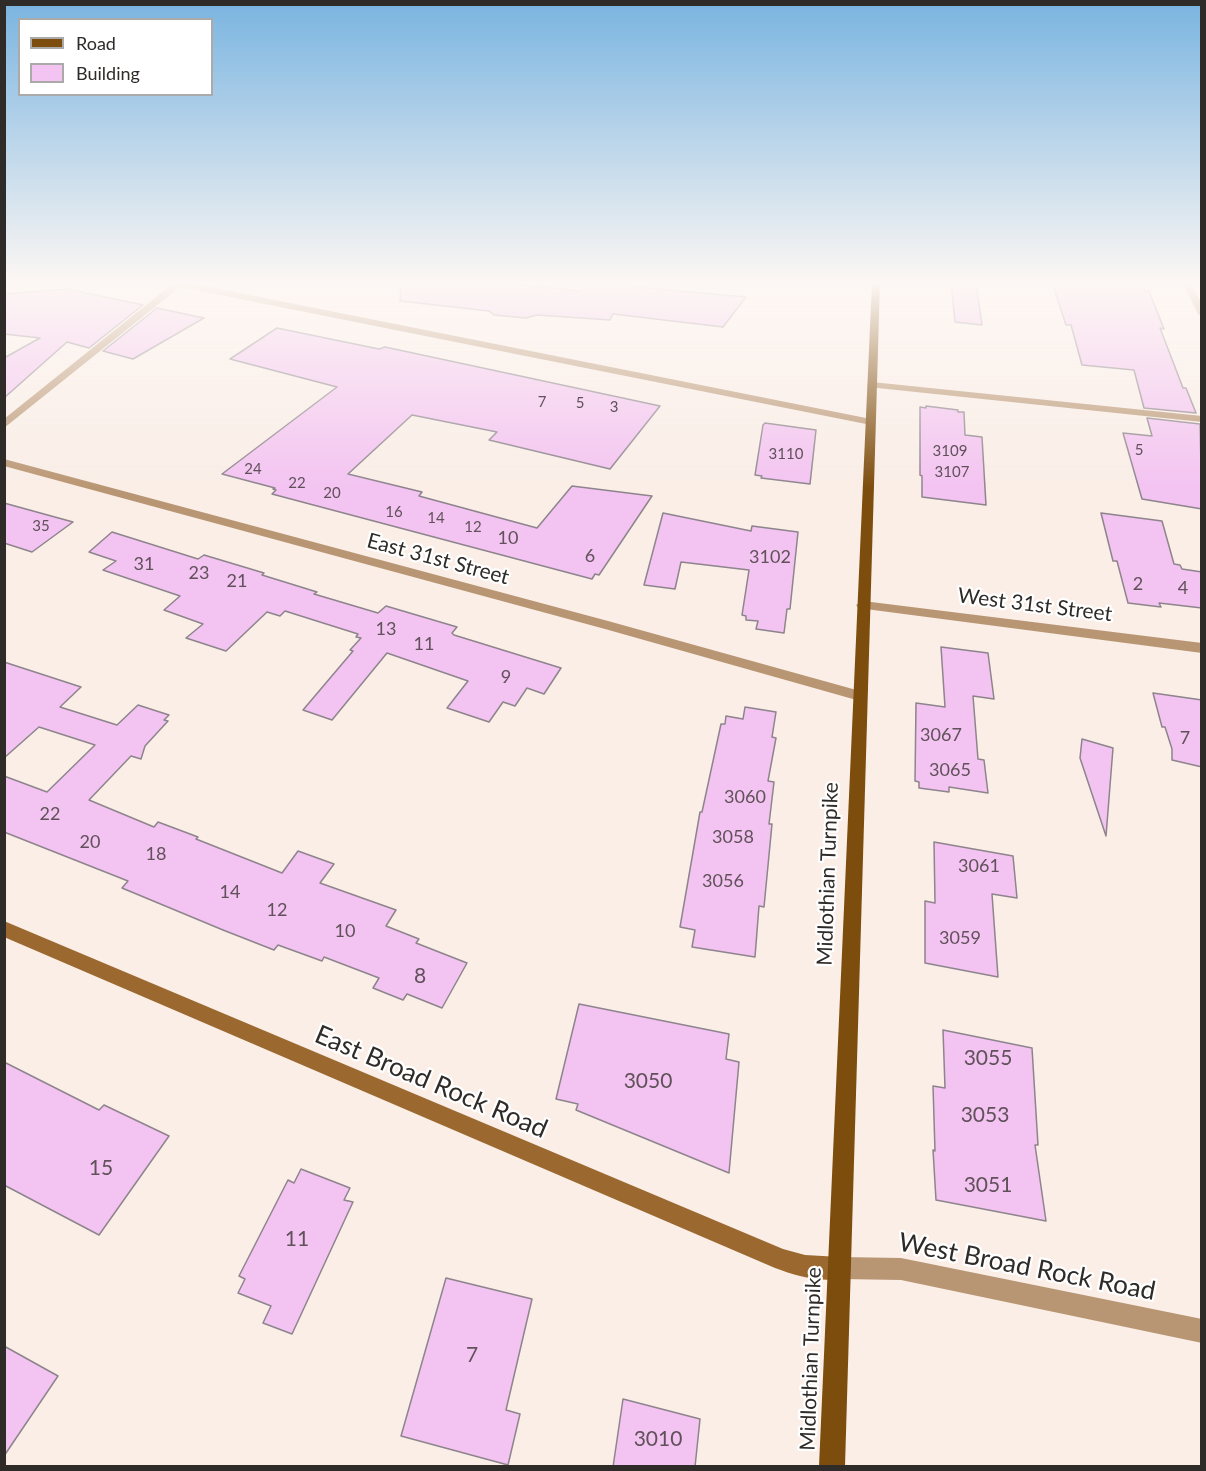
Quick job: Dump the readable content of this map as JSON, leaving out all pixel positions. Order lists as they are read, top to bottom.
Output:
{
  "streets": {
    "main road": ["Midlothian Turnpike", "East Broad Rock Road"],
    "street": ["East 31st Street", "West 31st Street", "West Broad Rock Road"]
  },
  "crossings": [
    ["East 31st Street", "Midlothian Turnpike"],
    ["West 31st Street", "Midlothian Turnpike"],
    ["Midlothian Turnpike", "East Broad Rock Road"],
    ["Midlothian Turnpike", "West Broad Rock Road"],
    ["East Broad Rock Road", "West Broad Rock Road"]
  ],
  "house_numbers": [
    "7",
    "5",
    "3",
    "5",
    "3109",
    "3110",
    "24",
    "3107",
    "22",
    "20",
    "16",
    "14",
    "35",
    "12",
    "10",
    "6",
    "3102",
    "31",
    "23",
    "21",
    "2",
    "4",
    "13",
    "11",
    "9",
    "3067",
    "7",
    "3065",
    "3060",
    "22",
    "3058",
    "20",
    "18",
    "3061",
    "3056",
    "14",
    "12",
    "10",
    "3059",
    "8",
    "3055",
    "3050",
    "3053",
    "15",
    "3051",
    "11",
    "7",
    "3010"
  ],
  "legend": ["Road", "Building"]
}
